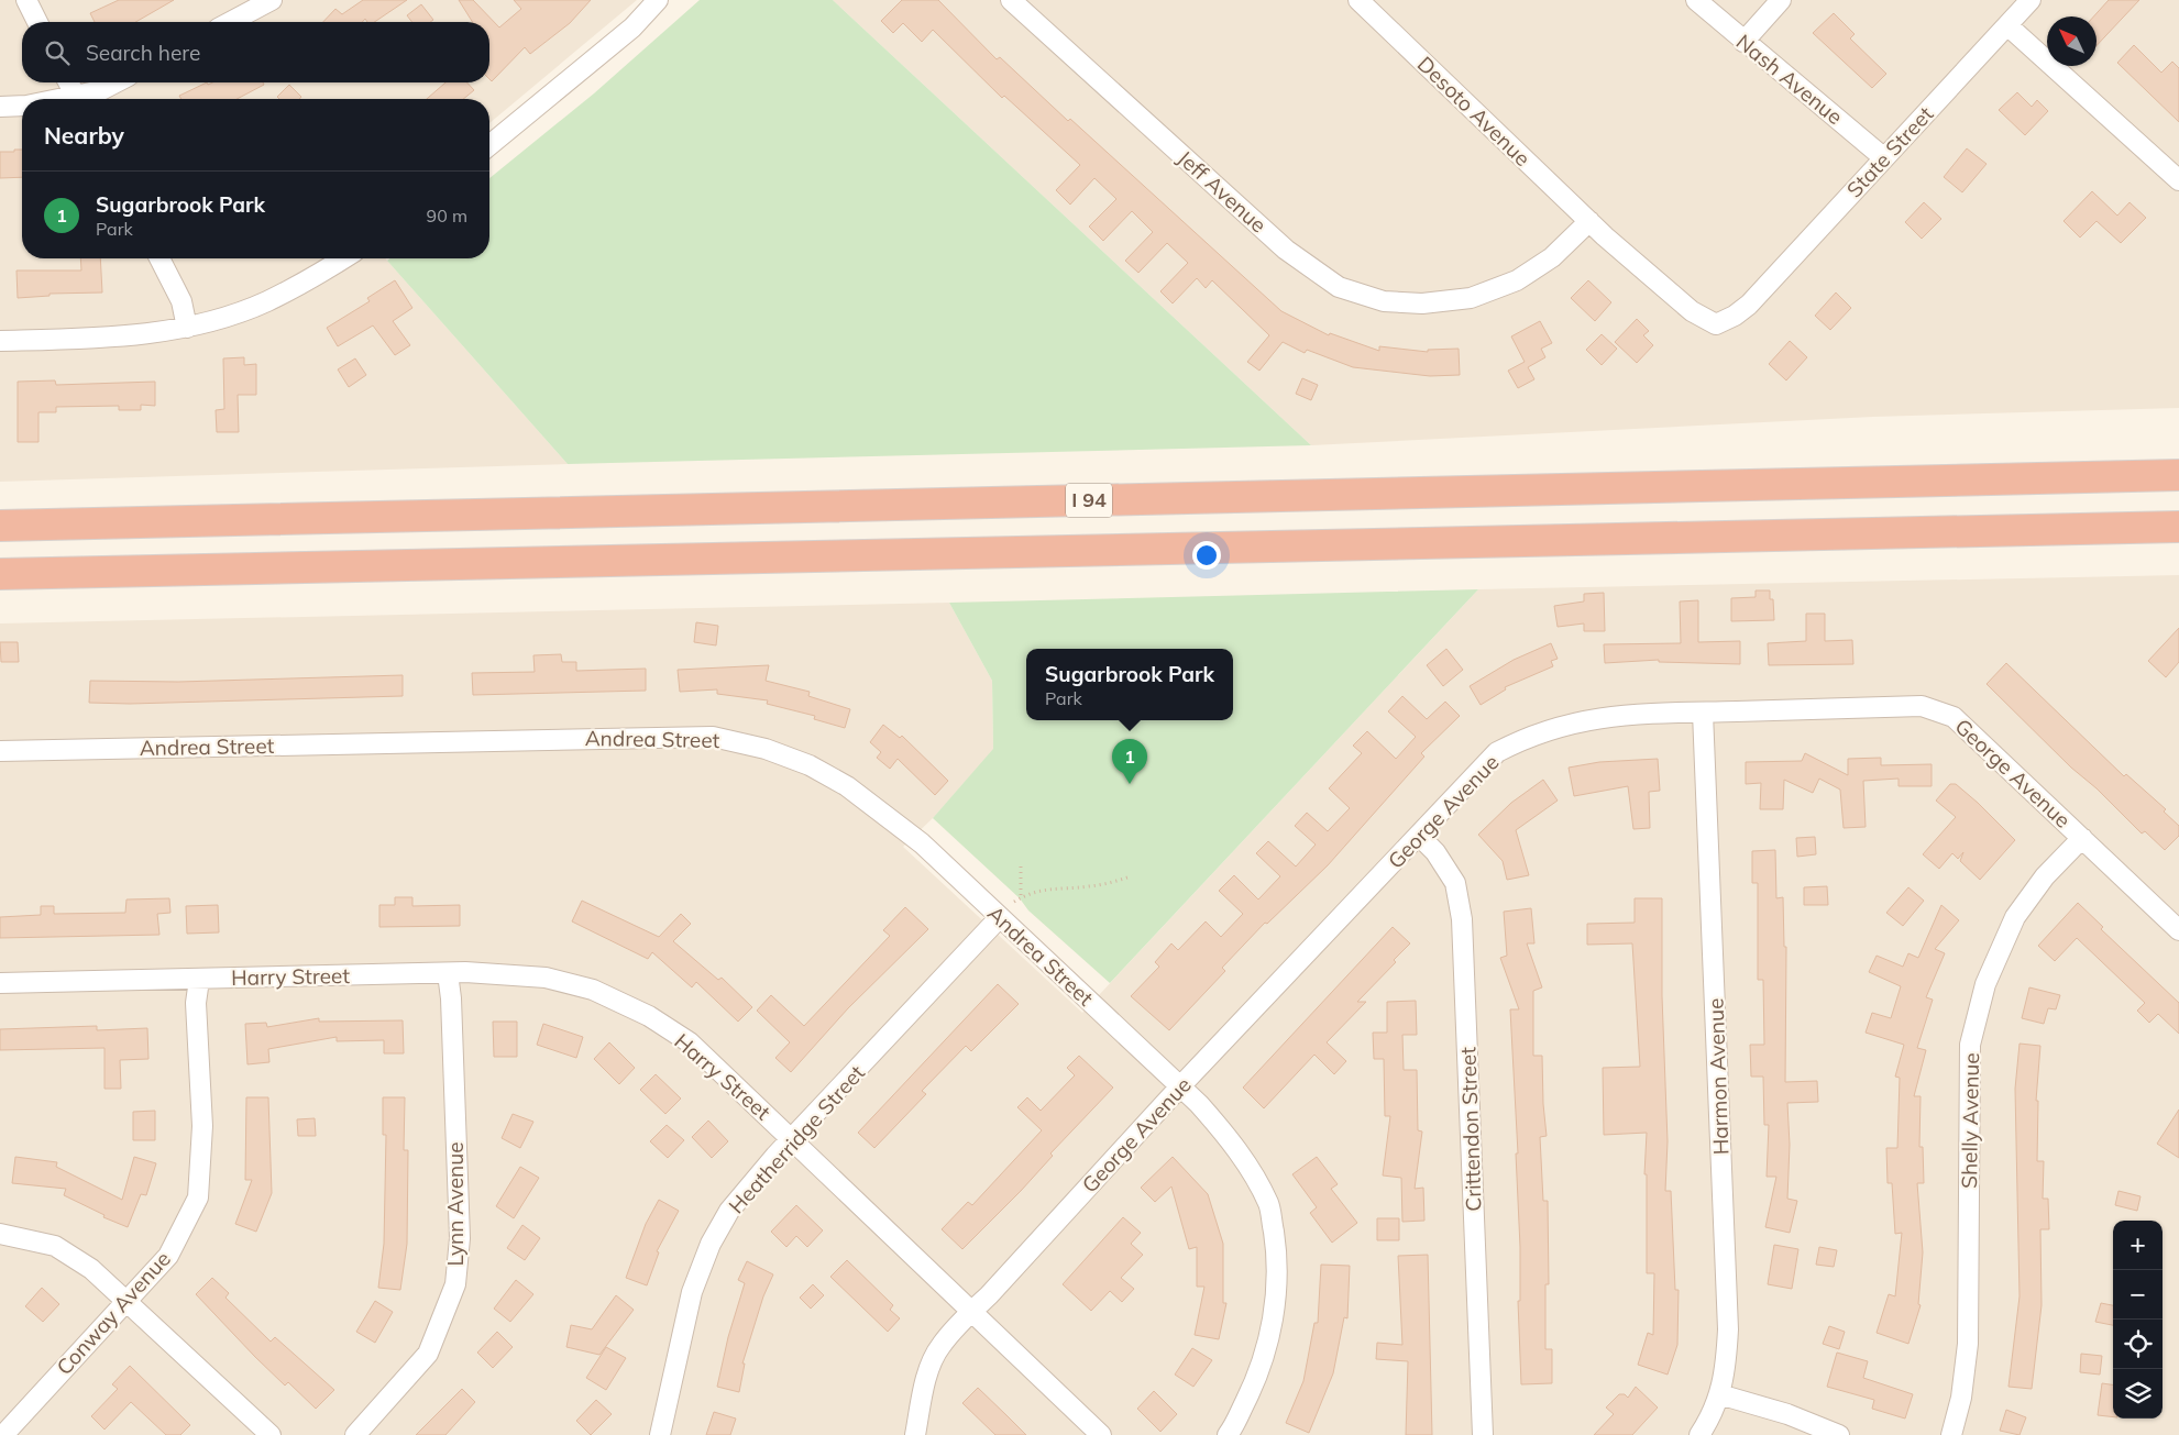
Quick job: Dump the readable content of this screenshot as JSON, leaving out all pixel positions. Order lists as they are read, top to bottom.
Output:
{
  "streets": {
    "highway": ["I 94"],
    "street": [
      "Nash Avenue",
      "Desoto Avenue",
      "State Street",
      "Jeff Avenue",
      "Andrea Street",
      "George Avenue",
      "Harry Street",
      "Harmon Avenue",
      "Shelly Avenue",
      "Crittendon Street",
      "Heatherridge Street",
      "Lynn Avenue",
      "Conway Avenue"
    ]
  },
  "crossings": [
    ["Nash Avenue", "State Street"],
    ["Desoto Avenue", "State Street"],
    ["Desoto Avenue", "Jeff Avenue"],
    ["Andrea Street", "George Avenue"],
    ["Andrea Street", "Heatherridge Street"],
    ["George Avenue", "Harry Street"],
    ["George Avenue", "Harmon Avenue"],
    ["George Avenue", "Shelly Avenue"],
    ["George Avenue", "Crittendon Street"],
    ["Harry Street", "Heatherridge Street"],
    ["Harry Street", "Lynn Avenue"],
    ["Harry Street", "Conway Avenue"]
  ],
  "north": "top left",
  "page": {
    "search": "Search here",
    "heading": "Nearby",
    "list": [
      {
        "mark": "1",
        "name": "Sugarbrook Park",
        "note": "Park",
        "value": "90 m"
      }
    ],
    "popup": ["Sugarbrook Park", "Park"],
    "pins": "1",
    "map_buttons": ["+", "−"]
  }
}
